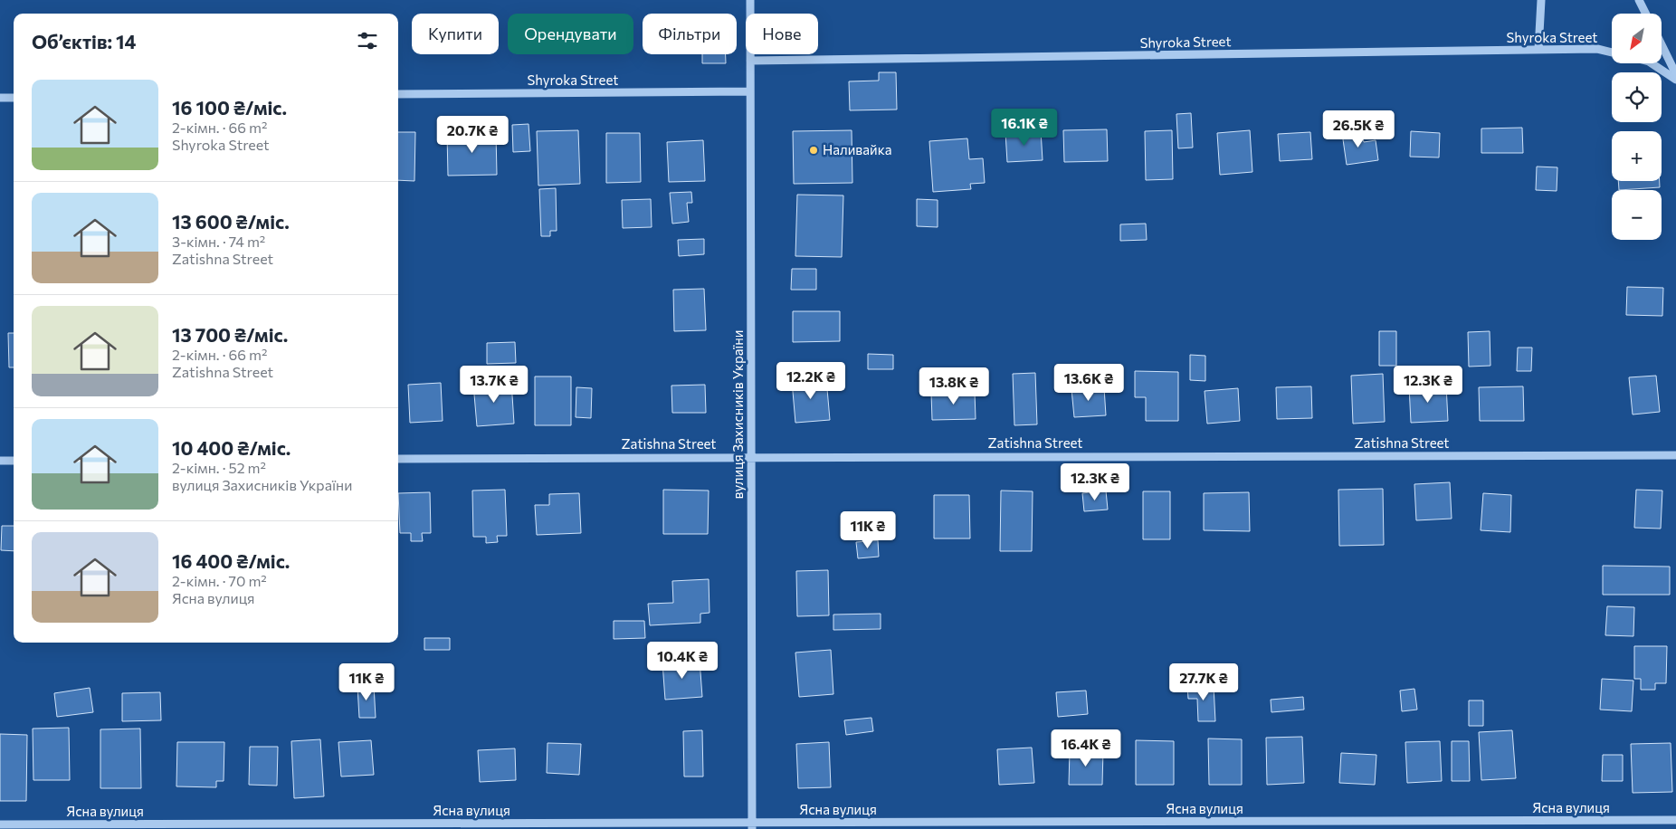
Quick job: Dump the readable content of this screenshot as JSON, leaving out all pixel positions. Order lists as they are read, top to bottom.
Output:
{
  "streets": {
    "street": [
      "Shyroka Street",
      "вулиця Захисників України",
      "Zatishna Street",
      "Ясна вулиця"
    ]
  },
  "crossings": [
    ["Shyroka Street", "вулиця Захисників України"],
    ["вулиця Захисників України", "Zatishna Street"],
    ["вулиця Захисників України", "Ясна вулиця"]
  ],
  "places": ["Наливайка"],
  "north": "bottom left",
  "page": {
    "map_buttons": ["+", "−"],
    "chip": [
      "Купити",
      "Орендувати",
      "Фільтри",
      "Нове"
    ],
    "heading": "Об’єктів: 14",
    "list": [
      {
        "name": "16 100 ₴/міс.",
        "note": "2-кімн. · 66 m² · Shyroka Street"
      },
      {
        "name": "13 600 ₴/міс.",
        "note": "3-кімн. · 74 m² · Zatishna Street"
      },
      {
        "name": "13 700 ₴/міс.",
        "note": "2-кімн. · 66 m² · Zatishna Street"
      },
      {
        "name": "10 400 ₴/міс.",
        "note": "2-кімн. · 52 m² · вулиця Захисників України"
      },
      {
        "name": "16 400 ₴/міс.",
        "note": "2-кімн. · 70 m² · Ясна вулиця"
      }
    ],
    "price": [
      "16.1K ₴",
      "26.5K ₴",
      "20.7K ₴",
      "12.2K ₴",
      "13.6K ₴",
      "13.7K ₴",
      "12.3K ₴",
      "13.8K ₴",
      "12.3K ₴",
      "11K ₴",
      "10.4K ₴",
      "11K ₴",
      "27.7K ₴",
      "16.4K ₴"
    ]
  }
}
